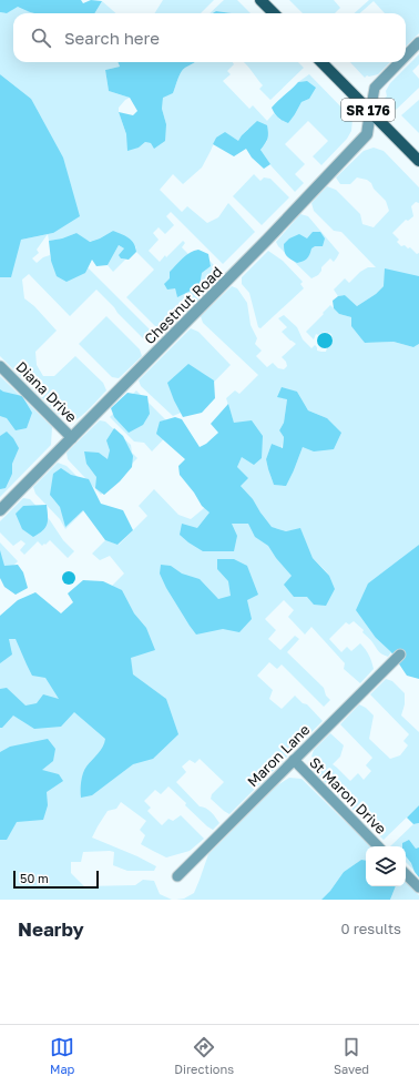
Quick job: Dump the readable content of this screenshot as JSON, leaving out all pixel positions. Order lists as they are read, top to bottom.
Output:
{
  "streets": {
    "main road": ["SR 176"],
    "street": [
      "Chestnut Road",
      "Diana Drive",
      "Maron Lane",
      "St Maron Drive"
    ]
  },
  "crossings": [
    ["SR 176", "Chestnut Road"],
    ["Chestnut Road", "Diana Drive"],
    ["Maron Lane", "St Maron Drive"]
  ],
  "scale_bar": "50 m",
  "page": {
    "search": "Search here",
    "scale": "50 m",
    "heading": ["Nearby", "0 results"],
    "nav": ["Map", "Directions", "Saved"]
  }
}
